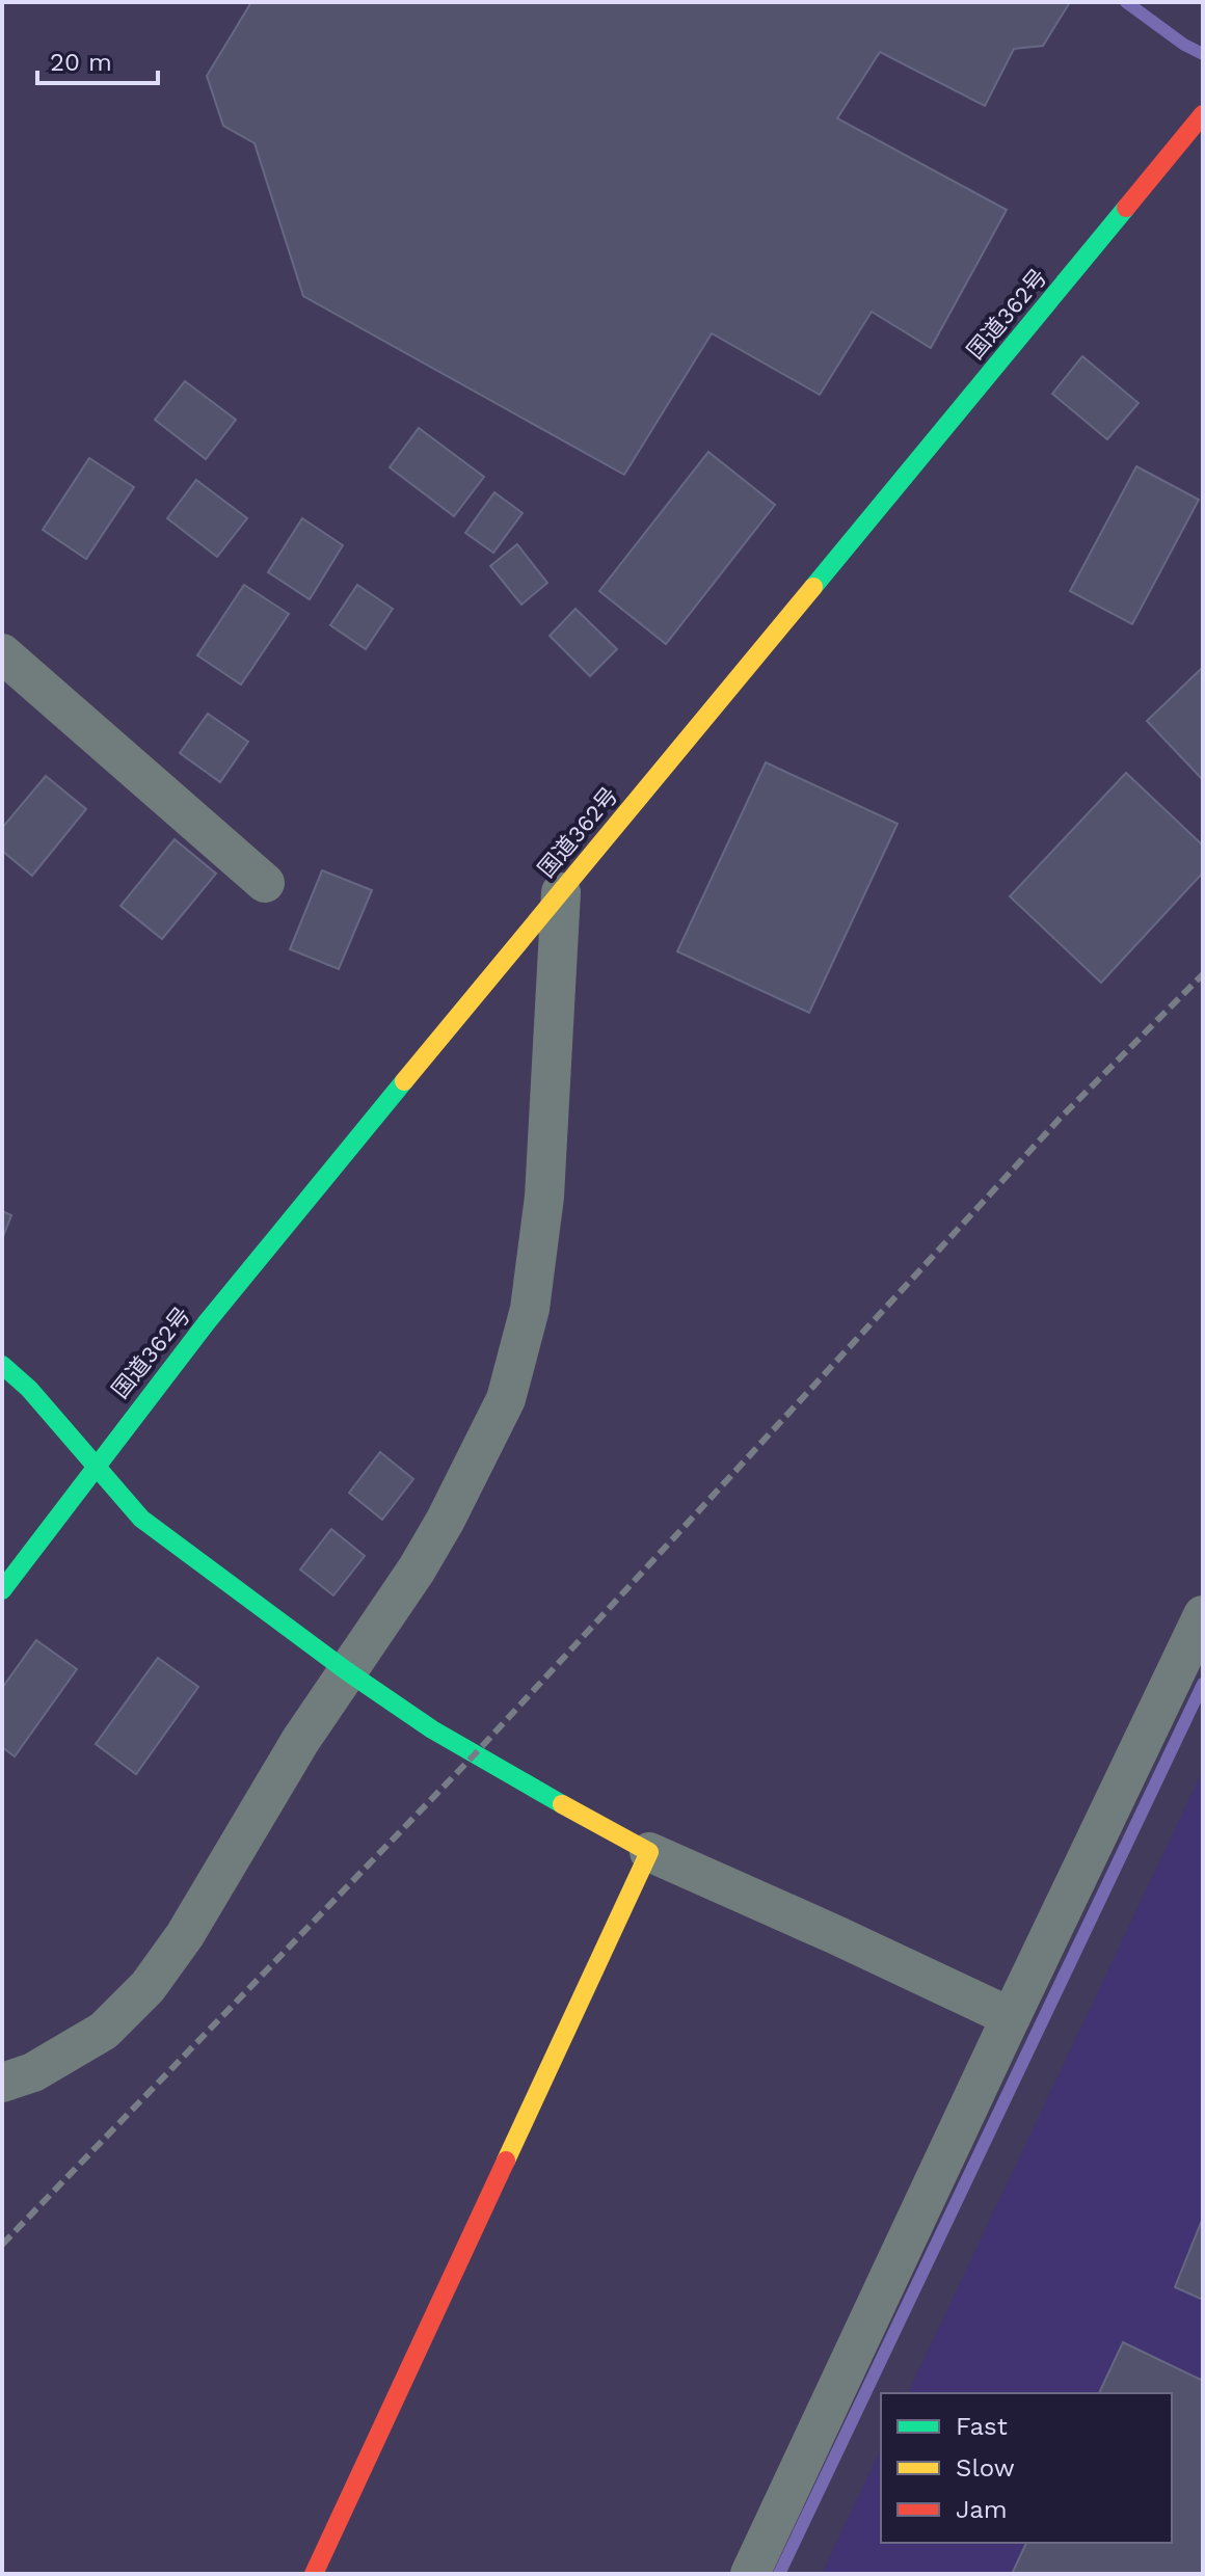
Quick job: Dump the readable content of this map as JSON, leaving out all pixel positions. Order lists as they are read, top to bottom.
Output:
{
  "streets": {
    "main road": ["国道362号"]
  },
  "legend": ["Fast", "Slow", "Jam"],
  "scale_bar": "20 m"
}
